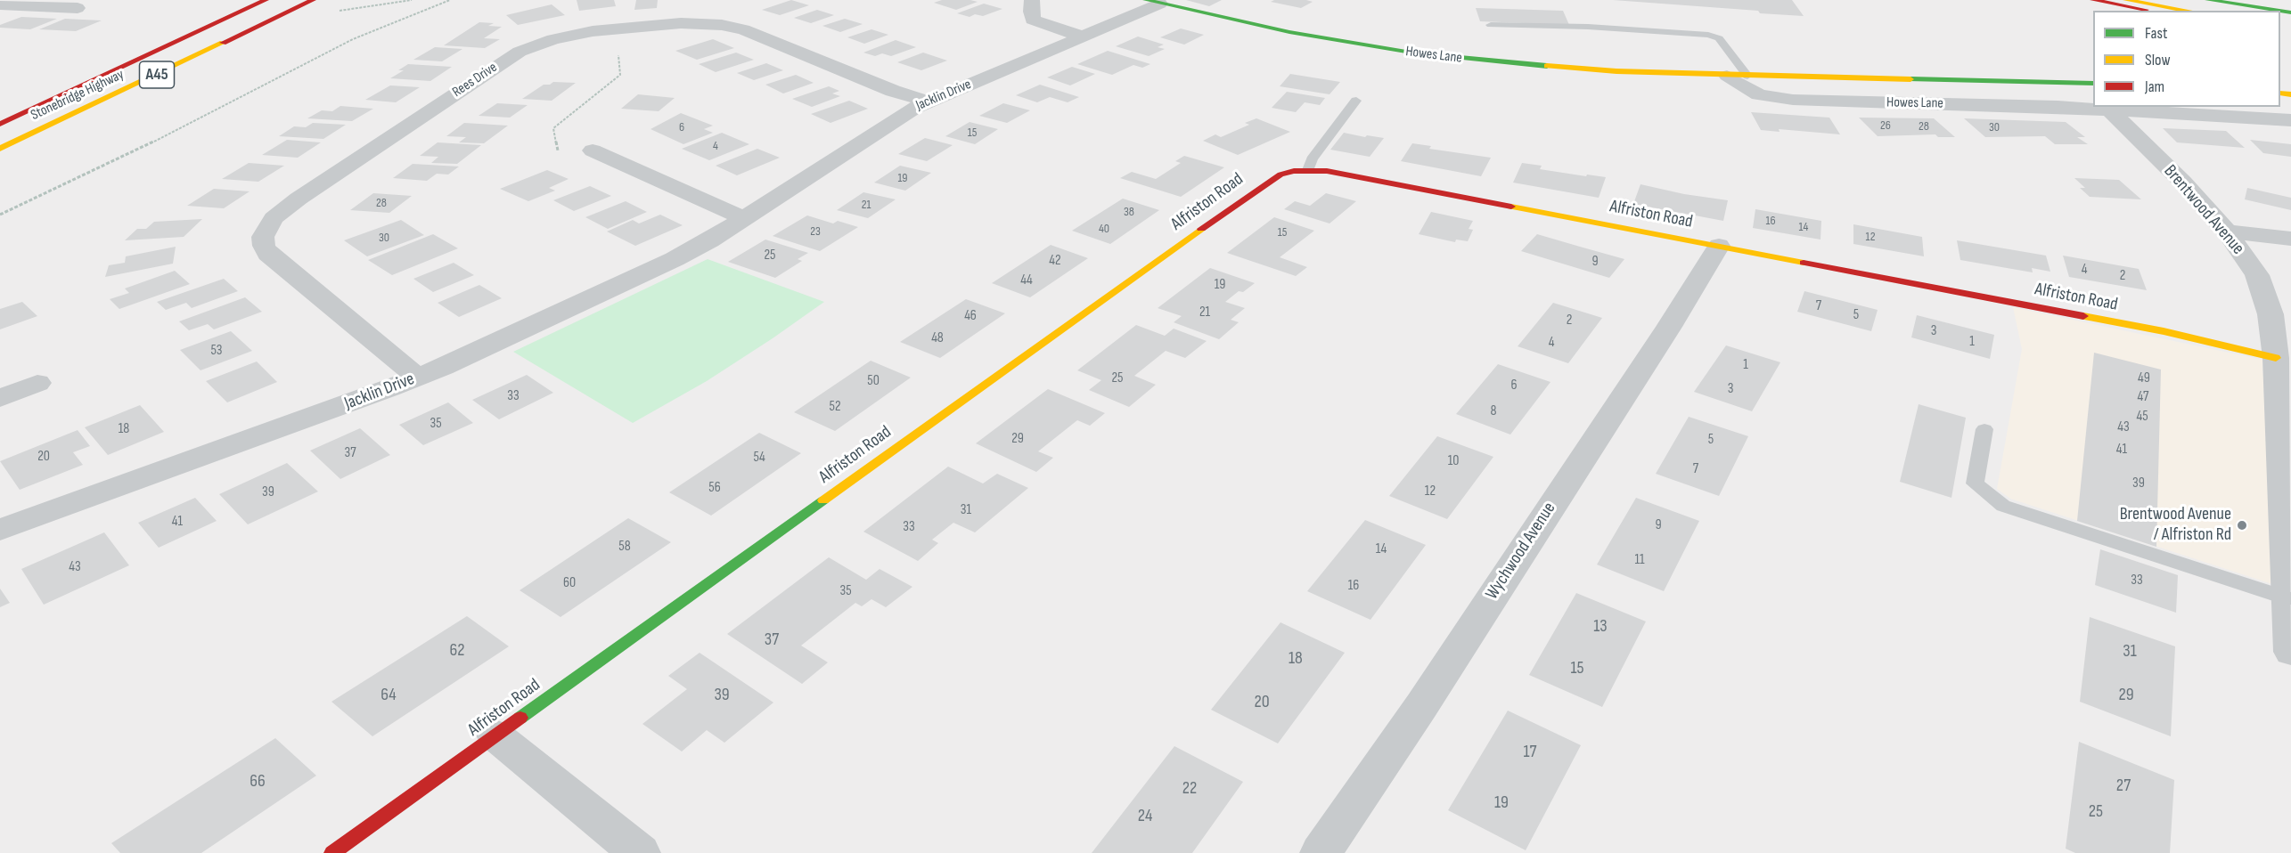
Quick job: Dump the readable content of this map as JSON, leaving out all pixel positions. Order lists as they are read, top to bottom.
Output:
{
  "streets": {
    "main road": [
      "Howes Lane",
      "A45",
      "Stonebridge Highway",
      "Alfriston Road"
    ],
    "street": [
      "Rees Drive",
      "Jacklin Drive",
      "Brentwood Avenue",
      "Wychwood Avenue"
    ]
  },
  "crossings": [
    ["Howes Lane", "Jacklin Drive"],
    ["Rees Drive", "Jacklin Drive"],
    ["Alfriston Road", "Brentwood Avenue"],
    ["Alfriston Road", "Wychwood Avenue"]
  ],
  "places": ["Brentwood Avenue / Alfriston Rd"],
  "house_numbers": [
    "26",
    "28",
    "6",
    "30",
    "15",
    "4",
    "19",
    "28",
    "21",
    "38",
    "16",
    "14",
    "40",
    "23",
    "15",
    "12",
    "30",
    "25",
    "42",
    "9",
    "4",
    "2",
    "44",
    "19",
    "7",
    "21",
    "5",
    "46",
    "2",
    "3",
    "48",
    "1",
    "4",
    "53",
    "1",
    "25",
    "49",
    "50",
    "6",
    "3",
    "33",
    "47",
    "52",
    "8",
    "45",
    "35",
    "43",
    "18",
    "29",
    "5",
    "41",
    "37",
    "20",
    "54",
    "10",
    "7",
    "39",
    "56",
    "12",
    "39",
    "31",
    "41",
    "9",
    "33",
    "58",
    "14",
    "11",
    "43",
    "33",
    "60",
    "16",
    "35",
    "13",
    "37",
    "62",
    "31",
    "18",
    "15",
    "64",
    "39",
    "29",
    "20",
    "17",
    "66",
    "27",
    "22",
    "19",
    "25",
    "24"
  ],
  "legend": ["Fast", "Slow", "Jam"]
}
